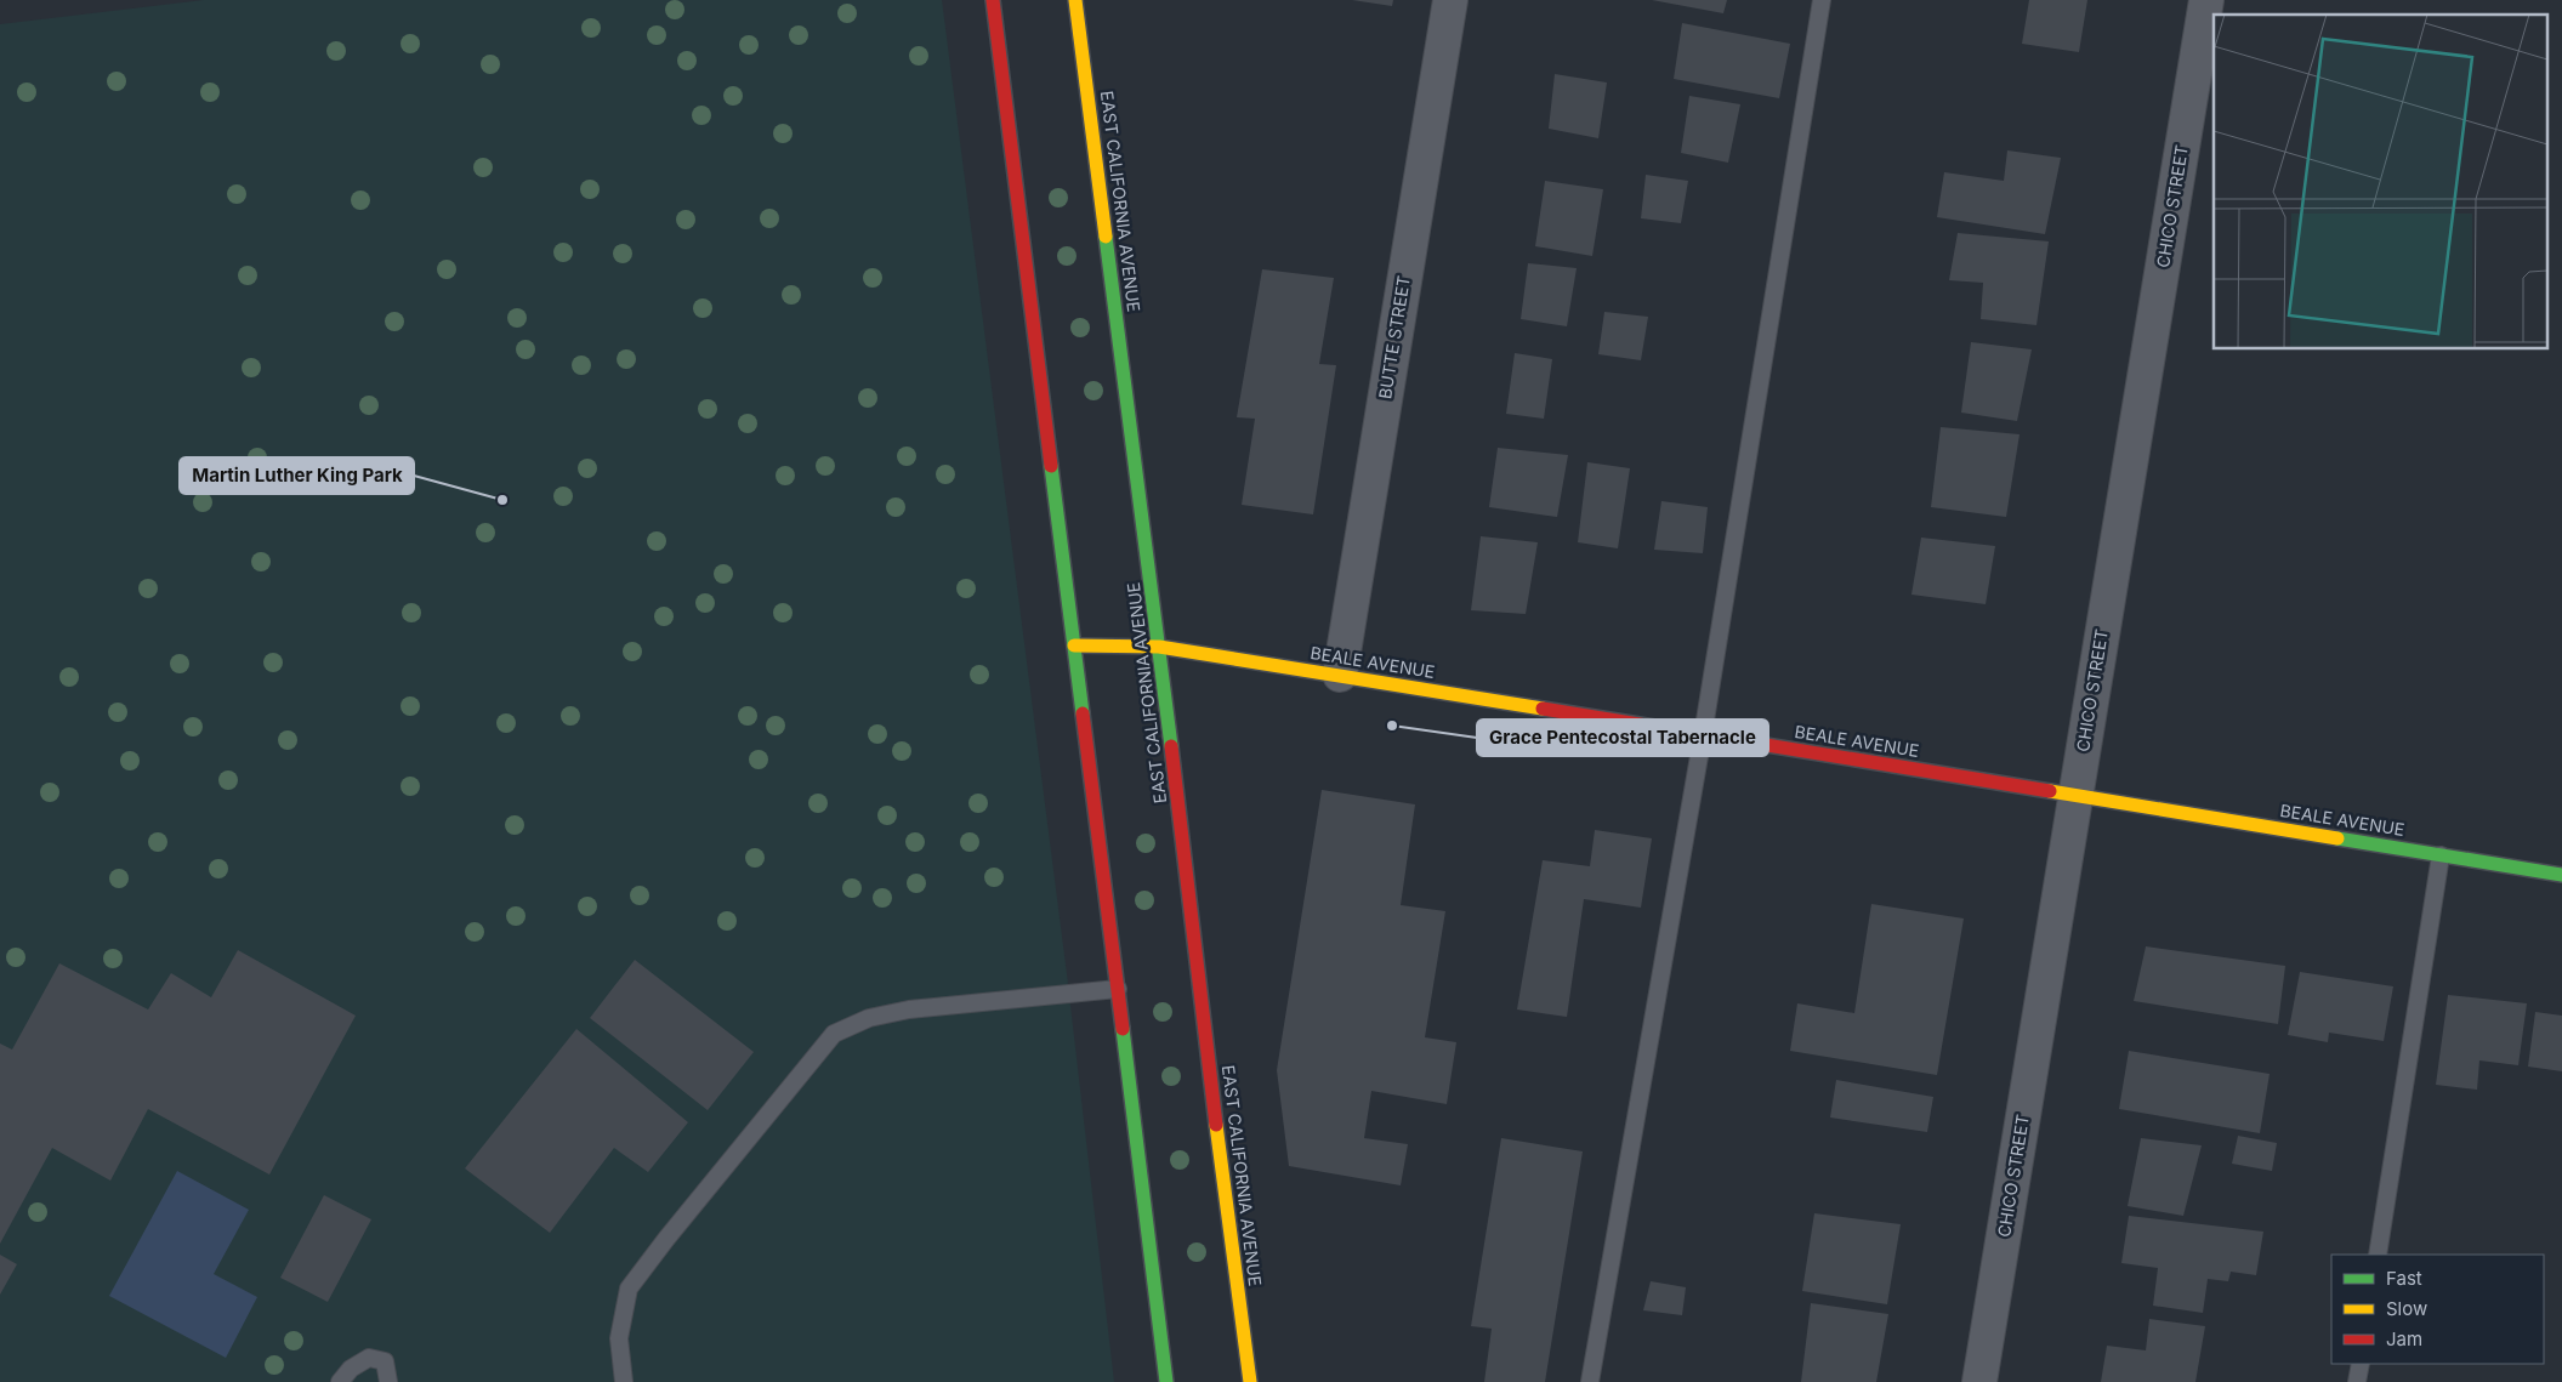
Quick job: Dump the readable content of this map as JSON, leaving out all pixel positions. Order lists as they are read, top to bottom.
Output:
{
  "streets": {
    "main road": ["EAST CALIFORNIA AVENUE", "BEALE AVENUE"],
    "street": ["CHICO STREET", "BUTTE STREET"]
  },
  "crossings": [
    ["EAST CALIFORNIA AVENUE", "BEALE AVENUE"],
    ["CHICO STREET", "BEALE AVENUE"],
    ["BUTTE STREET", "BEALE AVENUE"]
  ],
  "places": ["Martin Luther King Park", "Grace Pentecostal Tabernacle"],
  "legend": ["Fast", "Slow", "Jam"]
}
